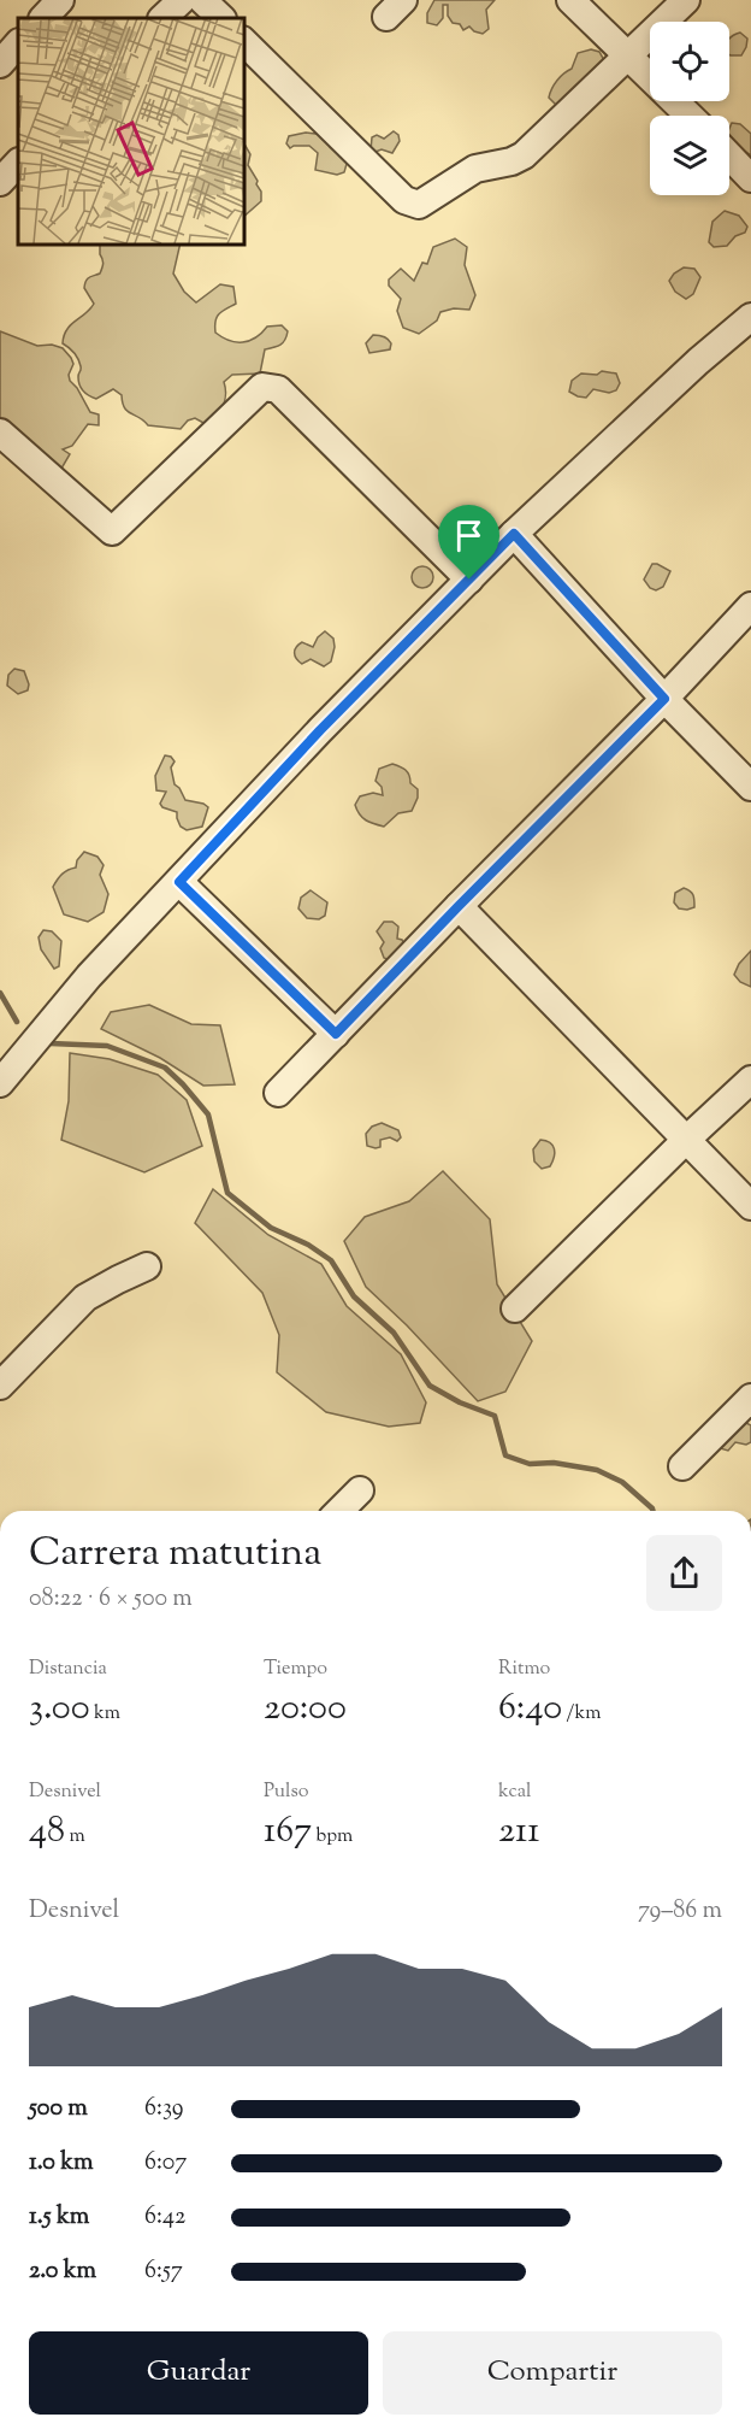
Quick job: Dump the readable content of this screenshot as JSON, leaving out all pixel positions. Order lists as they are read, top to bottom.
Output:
{
  "page": {
    "heading": ["Carrera matutina", "08:22 · 6 × 500 m"],
    "stats": [
      ["Distancia", "3.00 km"],
      ["Tiempo", "20:00"],
      ["Ritmo", "6:40 /km"],
      ["Desnivel", "48 m"],
      ["Pulso", "167 bpm"],
      ["kcal", "211"]
    ],
    "chart": ["Desnivel", "79–86 m"],
    "list": [
      {
        "name": "500 m",
        "note": "6:39"
      },
      {
        "name": "1.0 km",
        "note": "6:07"
      },
      {
        "name": "1.5 km",
        "note": "6:42"
      },
      {
        "name": "2.0 km",
        "note": "6:57"
      }
    ],
    "buttons": ["Guardar", "Compartir"]
  }
}
